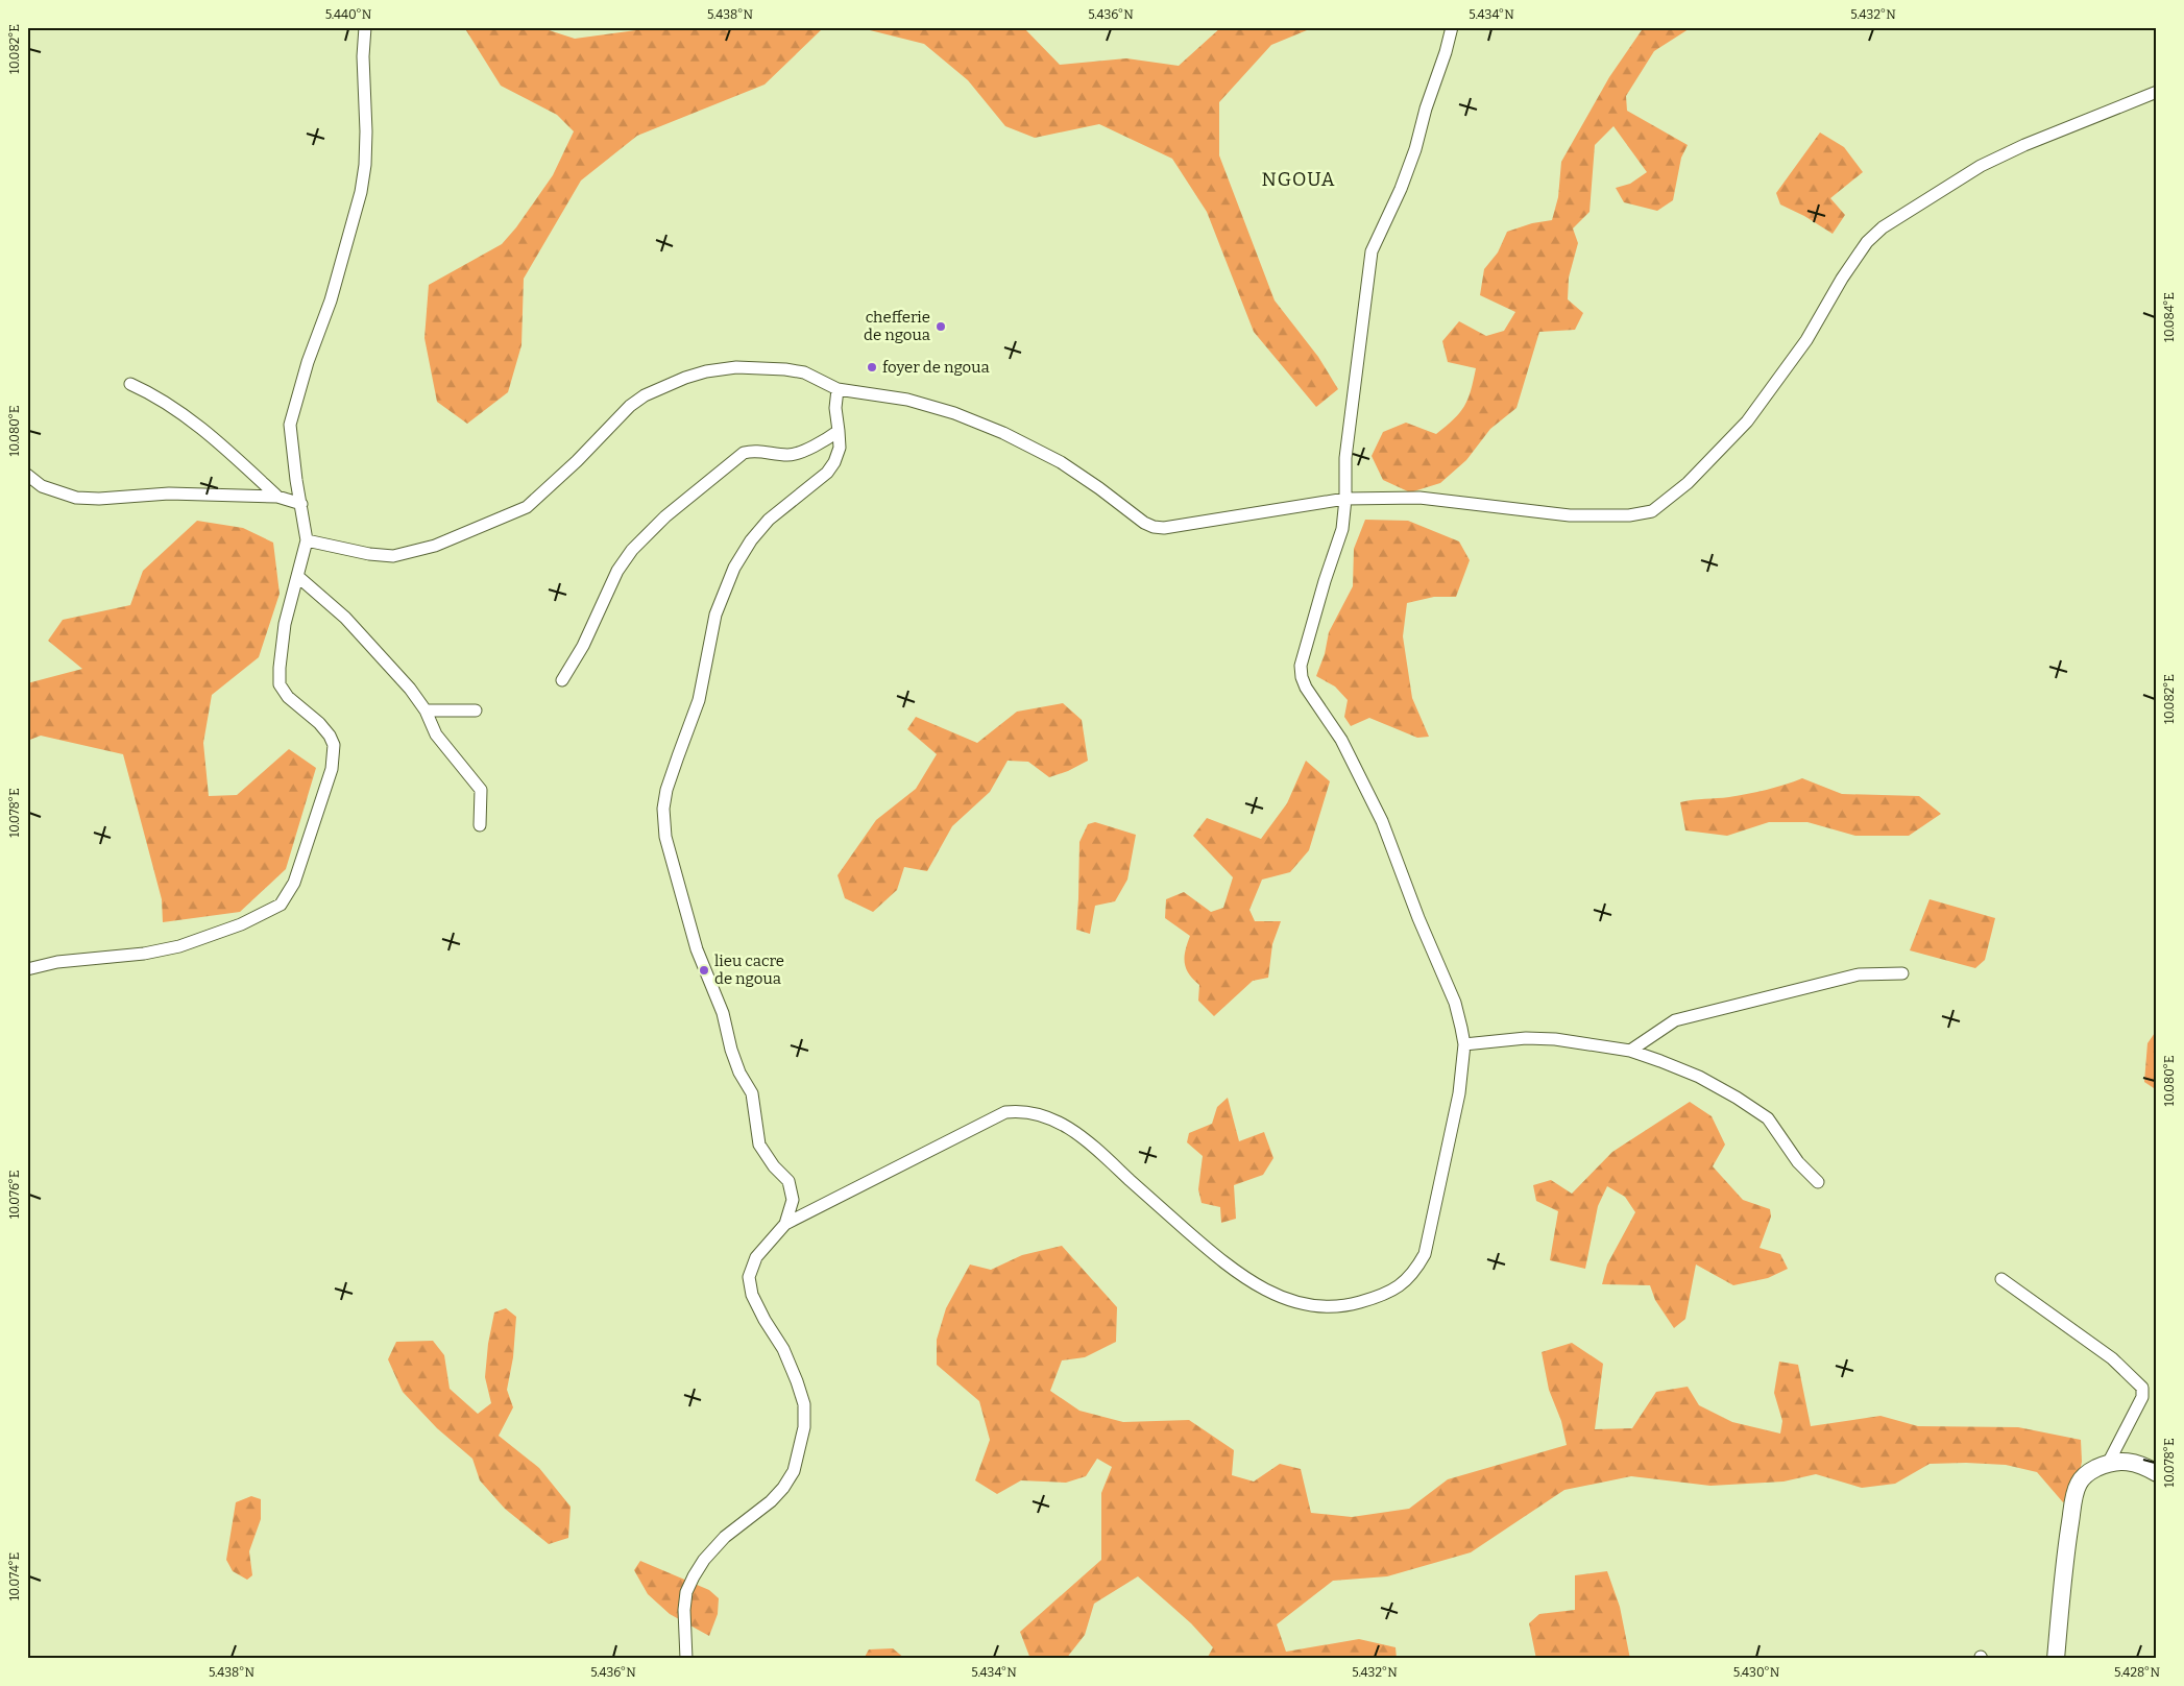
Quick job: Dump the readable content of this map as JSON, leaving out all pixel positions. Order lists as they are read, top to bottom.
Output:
{
  "districts": ["NGOUA"],
  "places": ["chefferie de ngoua", "foyer de ngoua", "lieu cacre de ngoua"],
  "coordinates": [
    "5.440°N",
    "5.438°N",
    "5.436°N",
    "5.434°N",
    "5.432°N",
    "10.082°E",
    "10.084°E",
    "10.080°E",
    "10.078°E",
    "10.076°E",
    "10.074°E",
    "5.430°N",
    "5.428°N"
  ]
}
